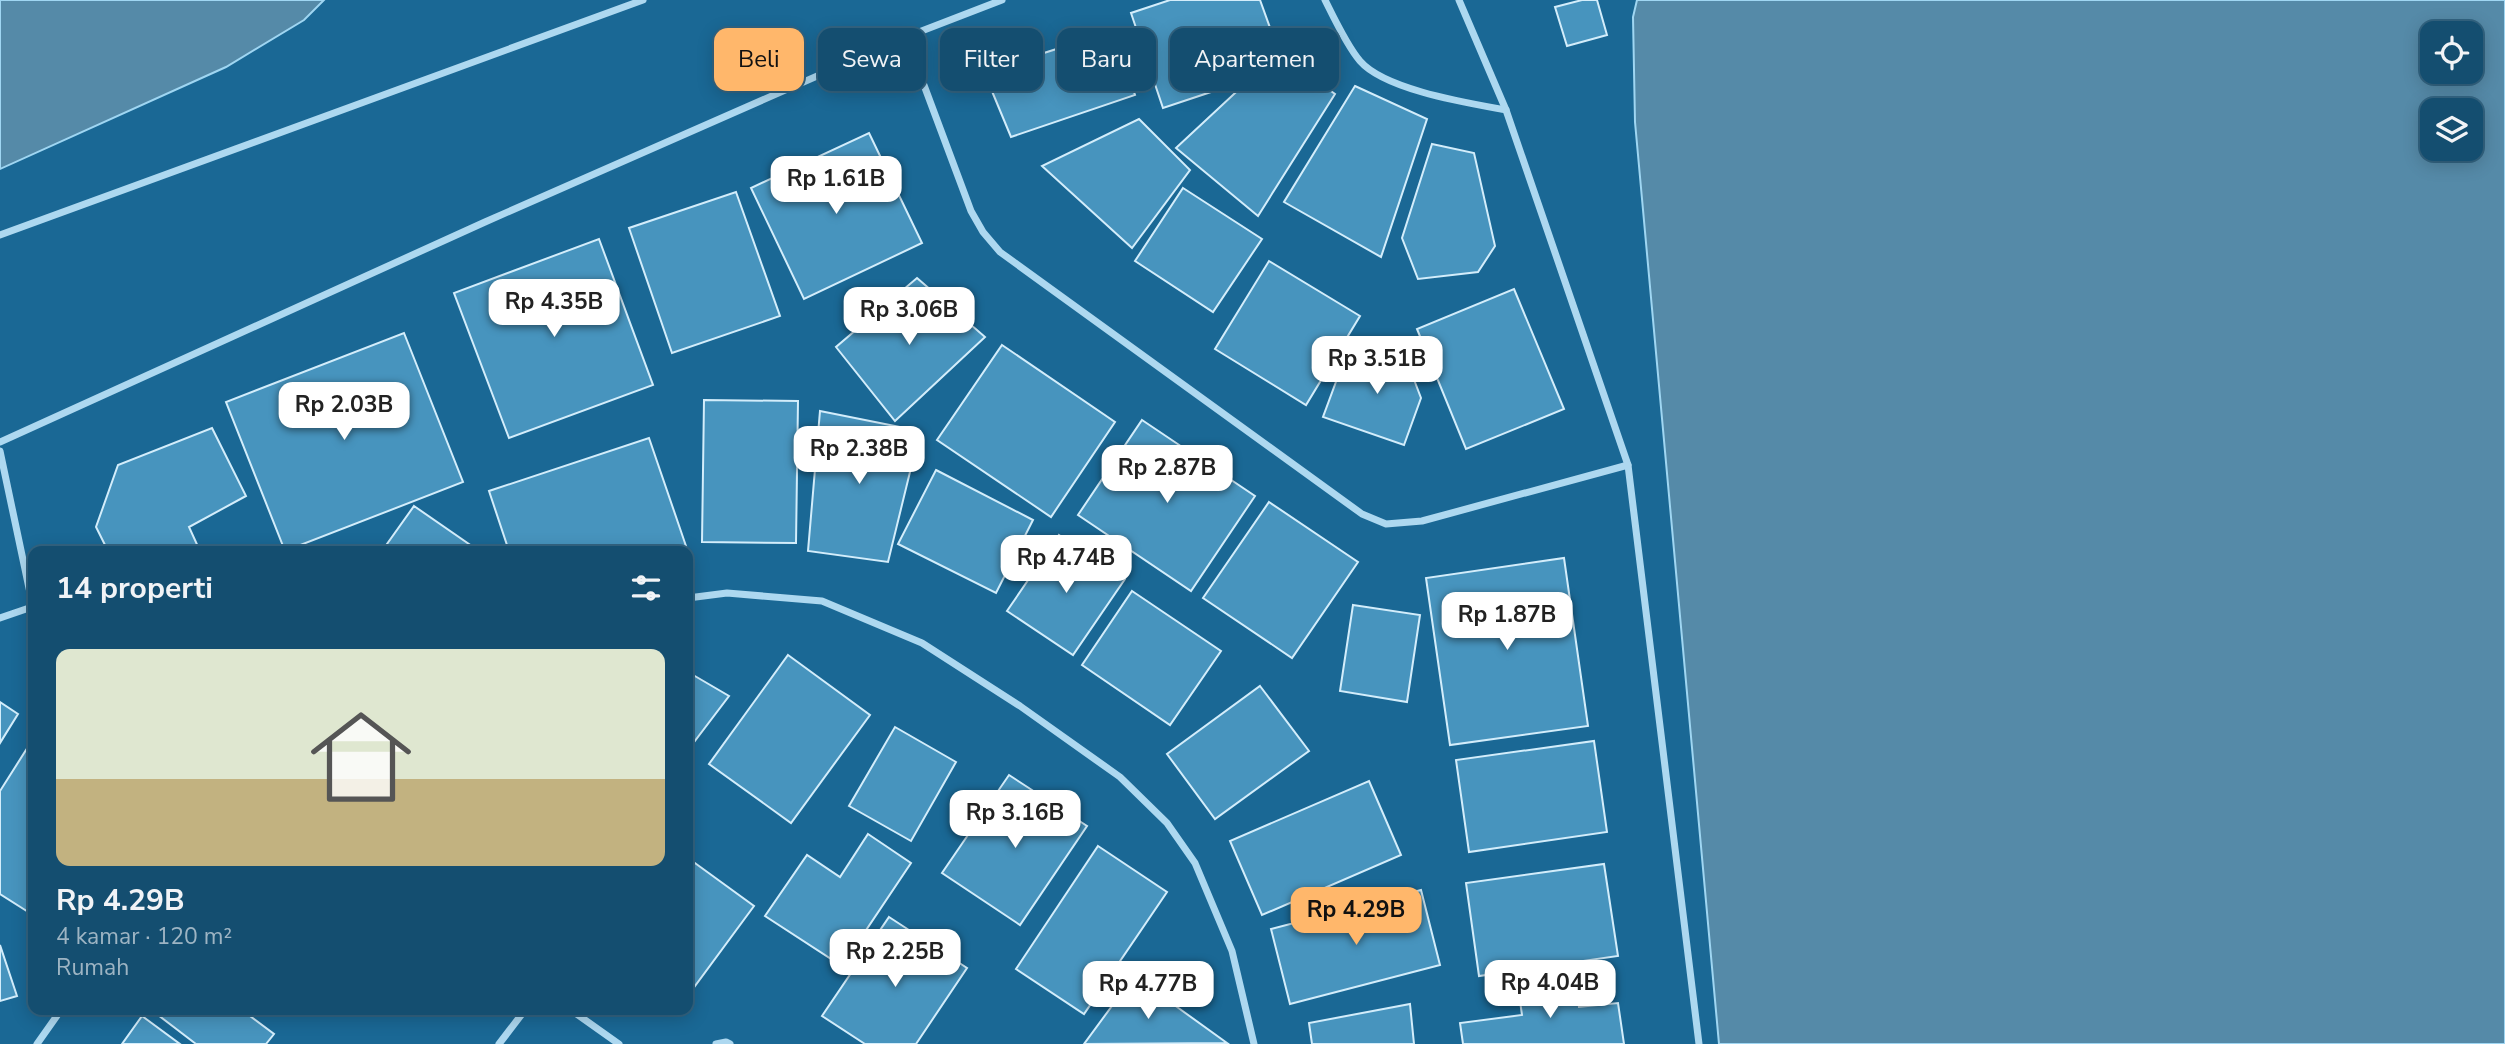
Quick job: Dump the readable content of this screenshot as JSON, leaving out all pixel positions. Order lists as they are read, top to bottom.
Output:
{
  "page": {
    "chip": [
      "Beli",
      "Sewa",
      "Filter",
      "Baru",
      "Apartemen"
    ],
    "price": [
      "Rp 1.61B",
      "Rp 4.35B",
      "Rp 3.06B",
      "Rp 3.51B",
      "Rp 2.03B",
      "Rp 2.38B",
      "Rp 2.87B",
      "Rp 4.74B",
      "Rp 1.87B",
      "Rp 3.16B",
      "Rp 4.29B",
      "Rp 2.25B",
      "Rp 4.04B",
      "Rp 4.77B"
    ],
    "heading": "14 properti",
    "list": [
      {
        "name": "Rp 4.29B",
        "note": "4 kamar · 120 m² · Rumah"
      }
    ]
  }
}
